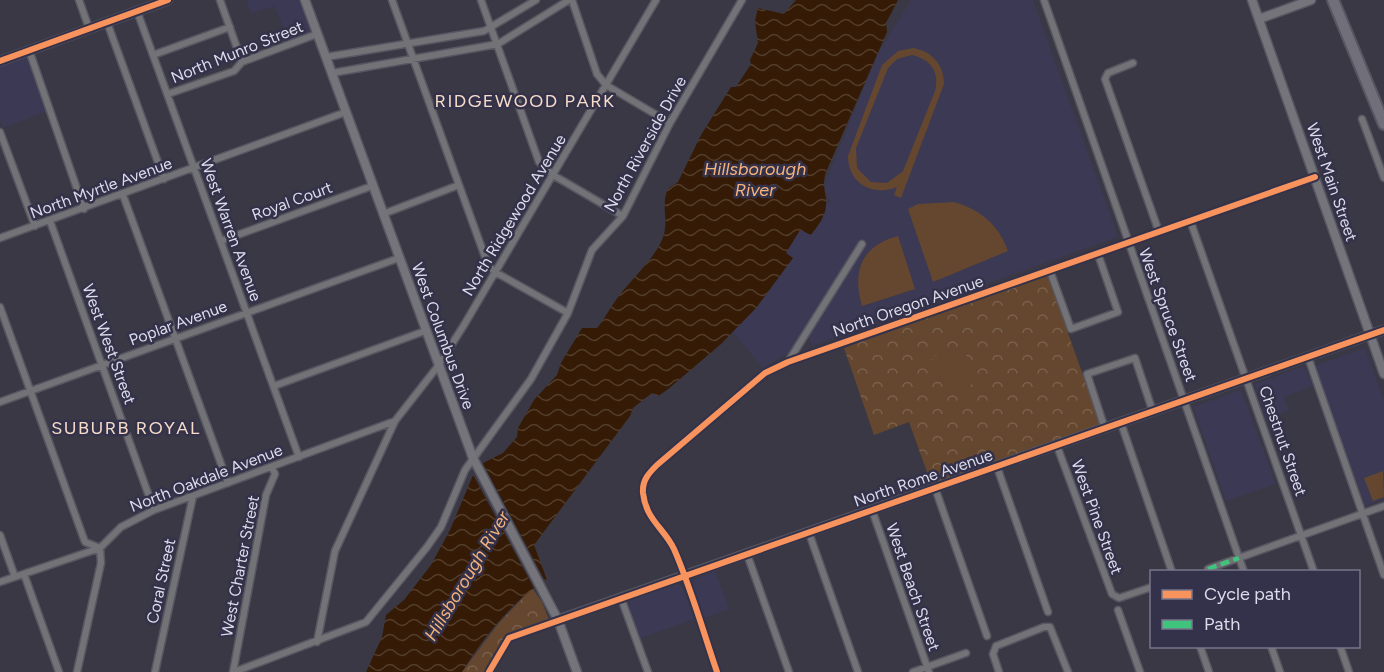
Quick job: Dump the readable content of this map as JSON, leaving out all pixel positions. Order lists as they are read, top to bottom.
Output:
{
  "streets": {
    "street": [
      "North Munro Street",
      "North Riverside Drive",
      "West Main Street",
      "North Myrtle Avenue",
      "Royal Court",
      "North Ridgewood Avenue",
      "West Warren Avenue",
      "North Oregon Avenue",
      "West Spruce Street",
      "Poplar Avenue",
      "West Columbus Drive",
      "West West Street",
      "Chestnut Street",
      "North Oakdale Avenue",
      "North Rome Avenue",
      "West Pine Street",
      "West Charter Street",
      "Coral Street",
      "West Beach Street"
    ]
  },
  "crossings": [
    ["North Munro Street", "West Warren Avenue"],
    ["North Munro Street", "West Columbus Drive"],
    ["North Riverside Drive", "North Ridgewood Avenue"],
    ["North Riverside Drive", "West Columbus Drive"],
    ["West Main Street", "North Oregon Avenue"],
    ["West Main Street", "North Rome Avenue"],
    ["North Myrtle Avenue", "West Warren Avenue"],
    ["North Myrtle Avenue", "West Columbus Drive"],
    ["North Myrtle Avenue", "West West Street"],
    ["Royal Court", "West Warren Avenue"],
    ["Royal Court", "West Columbus Drive"],
    ["North Ridgewood Avenue", "West Columbus Drive"],
    ["North Ridgewood Avenue", "North Oakdale Avenue"],
    ["West Warren Avenue", "Poplar Avenue"],
    ["West Warren Avenue", "North Oakdale Avenue"],
    ["North Oregon Avenue", "West Spruce Street"],
    ["North Oregon Avenue", "Chestnut Street"],
    ["North Oregon Avenue", "North Rome Avenue"],
    ["West Spruce Street", "North Rome Avenue"],
    ["Poplar Avenue", "West Columbus Drive"],
    ["Poplar Avenue", "West West Street"],
    ["West Columbus Drive", "North Rome Avenue"],
    ["West West Street", "North Oakdale Avenue"],
    ["Chestnut Street", "North Rome Avenue"],
    ["North Oakdale Avenue", "West Charter Street"],
    ["North Oakdale Avenue", "Coral Street"],
    ["North Rome Avenue", "West Pine Street"],
    ["North Rome Avenue", "West Beach Street"]
  ],
  "districts": ["RIDGEWOOD PARK", "SUBURB ROYAL"],
  "water": ["Hillsborough River"],
  "legend": ["Cycle path", "Path"]
}
